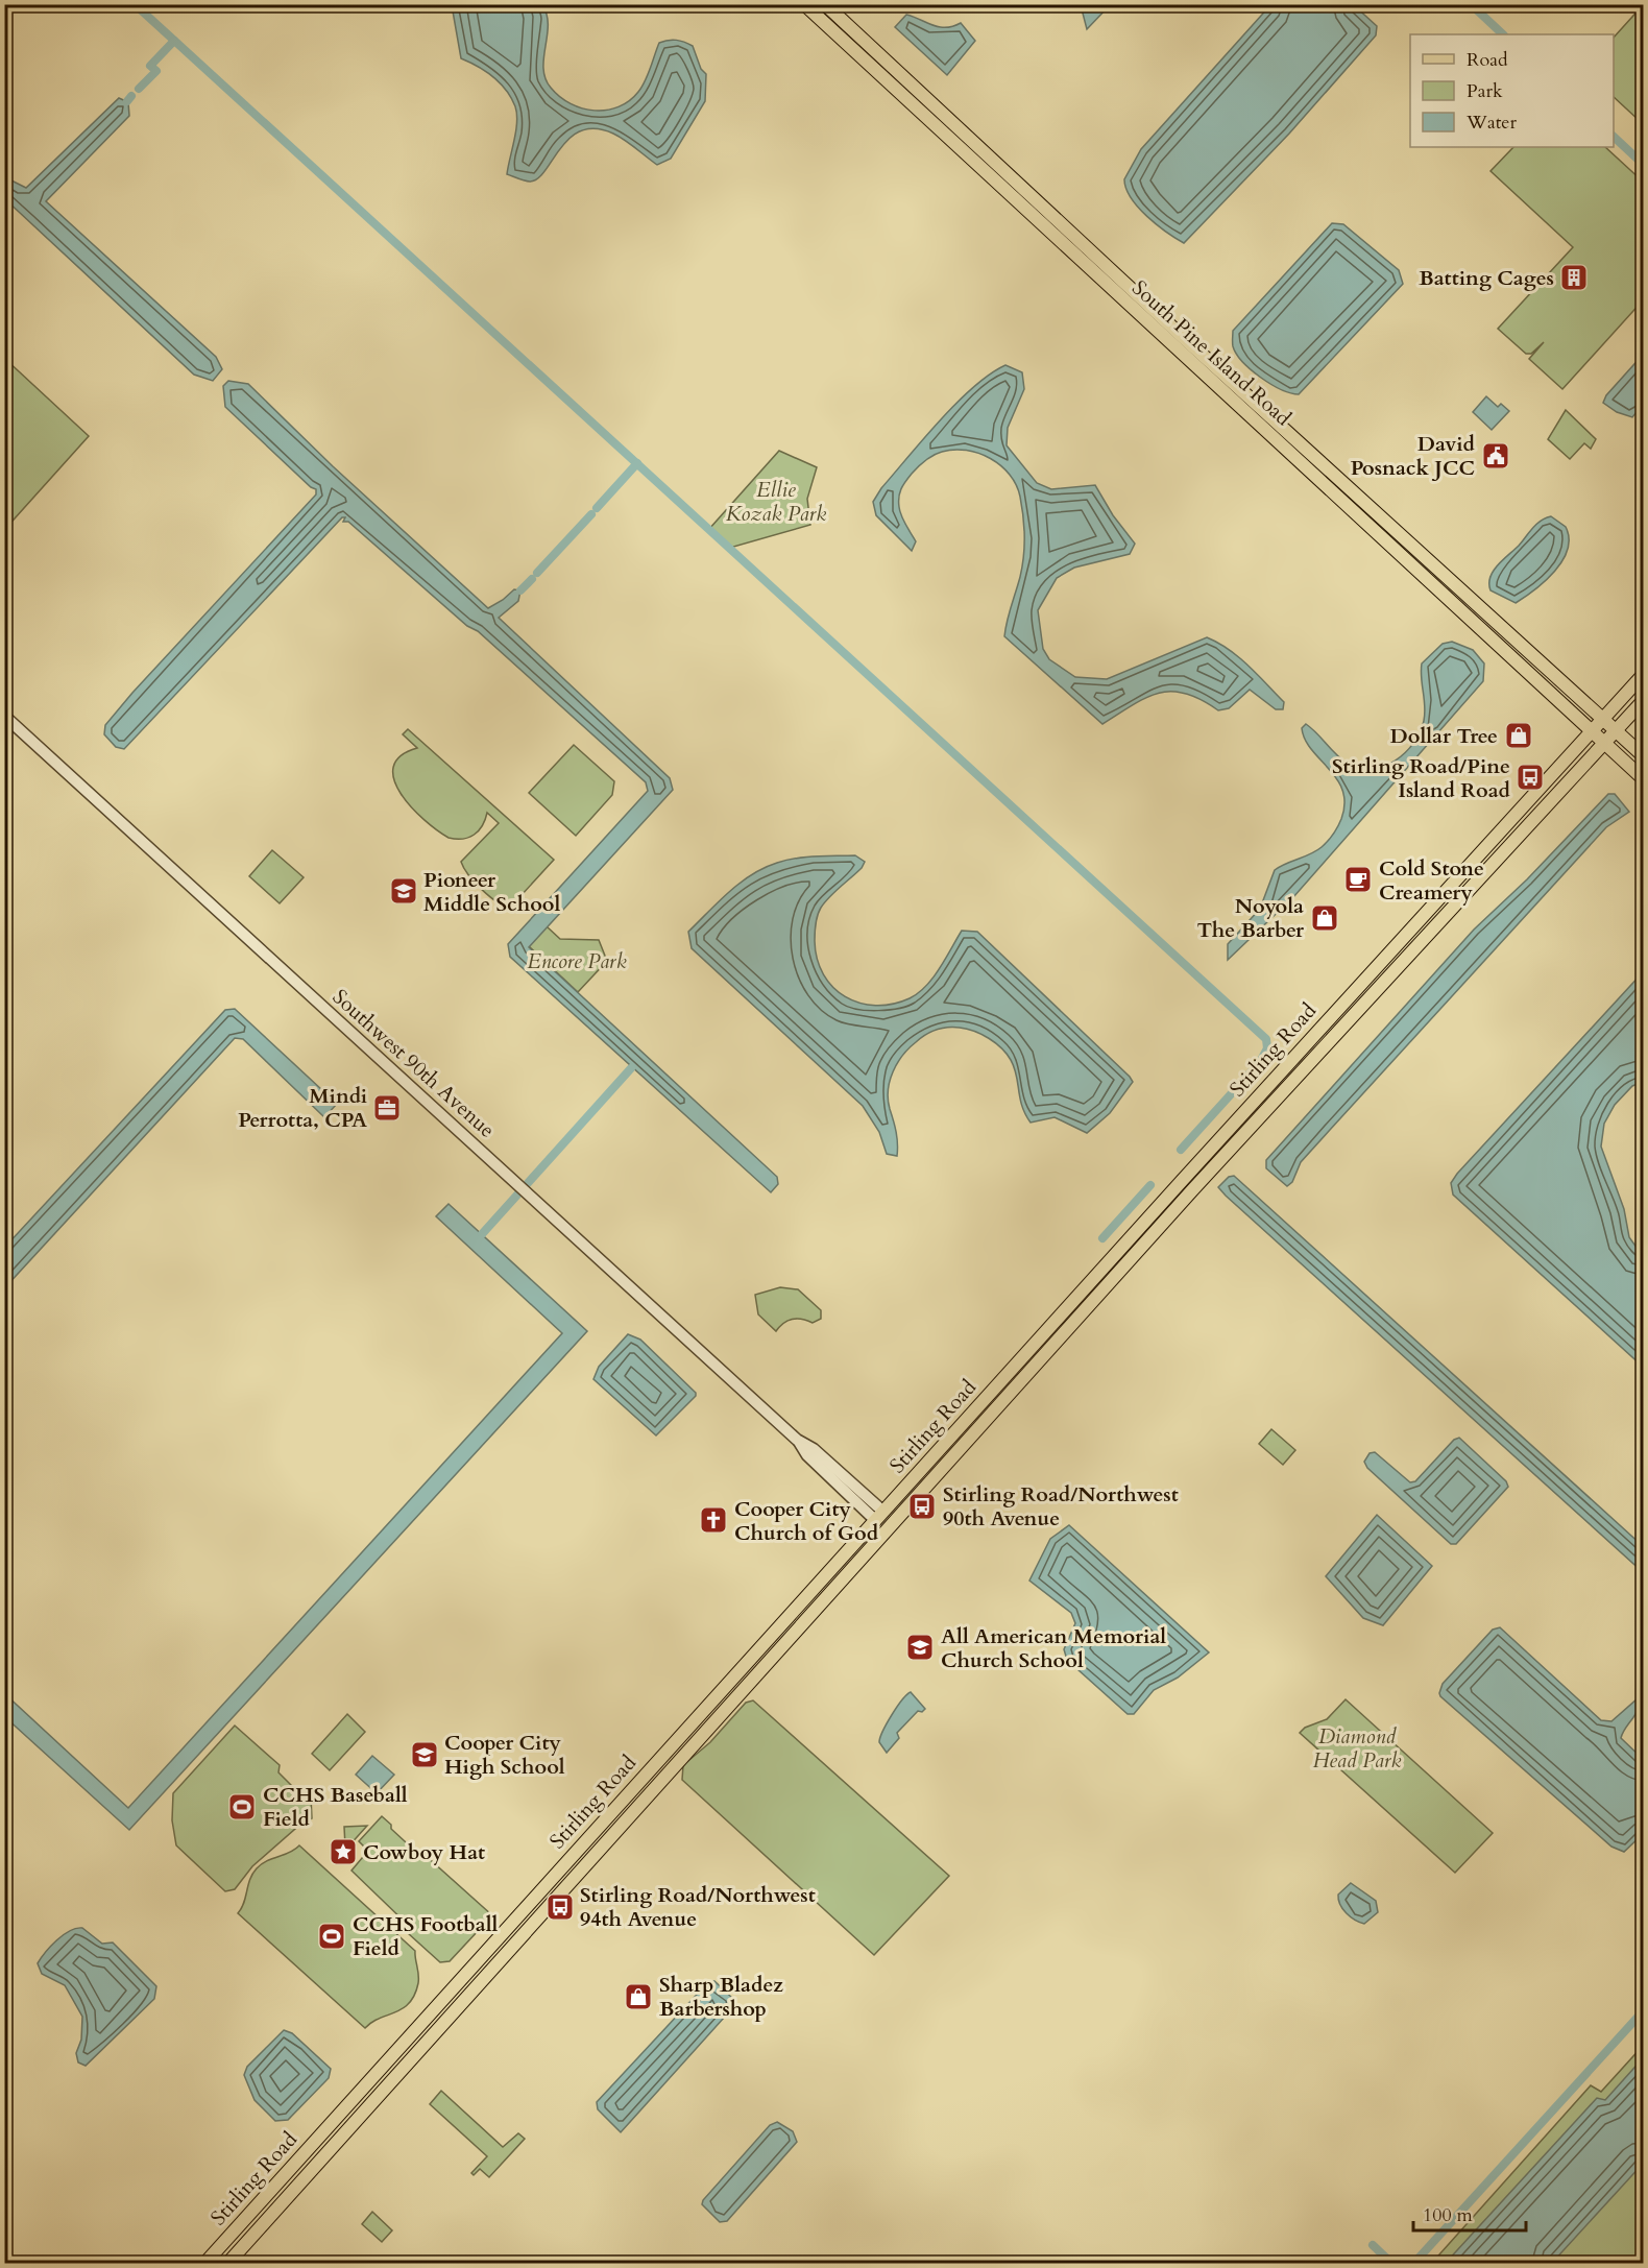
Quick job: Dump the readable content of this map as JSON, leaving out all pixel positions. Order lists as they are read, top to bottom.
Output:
{
  "streets": {
    "main road": ["South Pine Island Road", "Stirling Road"],
    "street": ["Southwest 90th Avenue"]
  },
  "crossings": [
    ["South Pine Island Road", "Stirling Road"],
    ["Stirling Road", "Southwest 90th Avenue"]
  ],
  "parks": ["Ellie Kozak Park", "Encore Park", "Diamond Head Park"],
  "places": {
    "building": ["Batting Cages"],
    "public building": ["David Posnack JCC"],
    "shop": ["Dollar Tree", "Noyola The Barber", "Sharp Bladez Barbershop"],
    "bus stop": ["Stirling Road/Pine Island Road", "Stirling Road/Northwest 90th Avenue", "Stirling Road/Northwest 94th Avenue"],
    "cafe": ["Cold Stone Creamery"],
    "school or university": ["Pioneer Middle School", "All American Memorial Church School", "Cooper City High School"],
    "office": ["Mindi Perrotta, CPA"],
    "church": ["Cooper City Church of God"],
    "sports": ["CCHS Baseball Field", "CCHS Football Field"],
    "place": ["Cowboy Hat"]
  },
  "legend": ["Road", "Park", "Water"],
  "scale_bar": "100 m"
}
